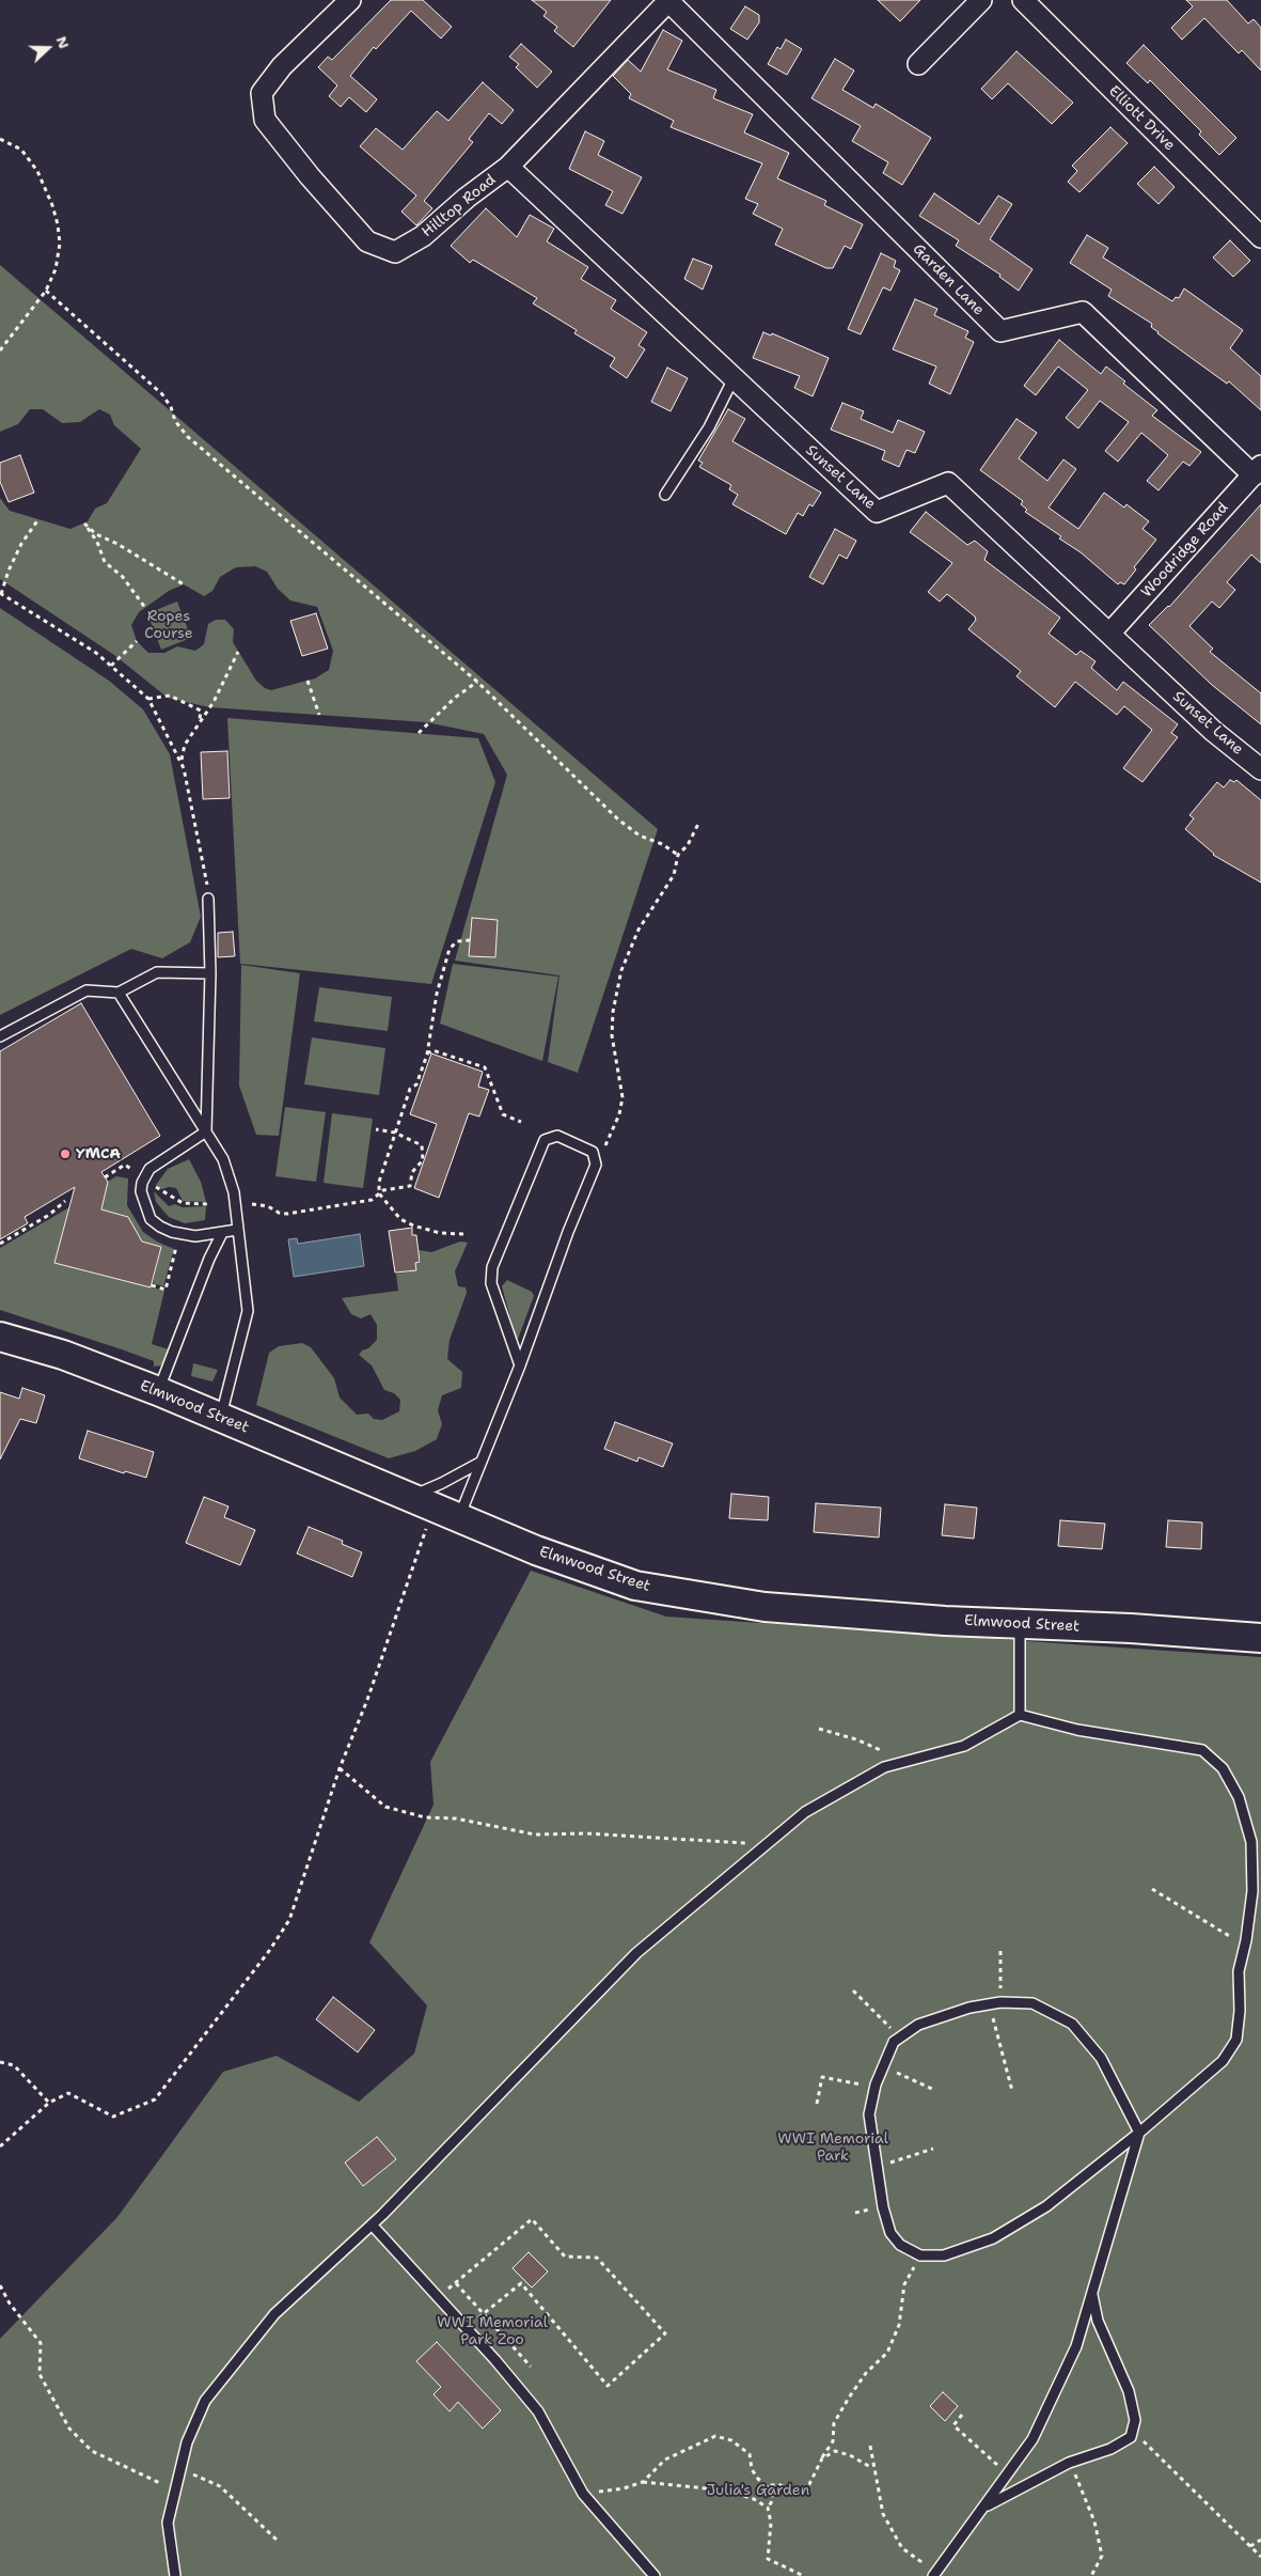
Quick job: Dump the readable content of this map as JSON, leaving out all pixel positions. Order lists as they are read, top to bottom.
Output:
{
  "streets": {
    "main road": ["Elmwood Street"],
    "street": [
      "Elliott Drive",
      "Hilltop Road",
      "Garden Lane",
      "Sunset Lane",
      "Woodridge Road"
    ]
  },
  "crossings": [
    ["Hilltop Road", "Garden Lane"],
    ["Hilltop Road", "Sunset Lane"],
    ["Garden Lane", "Woodridge Road"],
    ["Sunset Lane", "Woodridge Road"]
  ],
  "parks": [
    "Ropes Course",
    "WWI Memorial Park",
    "WWI Memorial Park Zoo",
    "Julia's Garden"
  ],
  "places": ["YMCA"],
  "north": "right"
}
